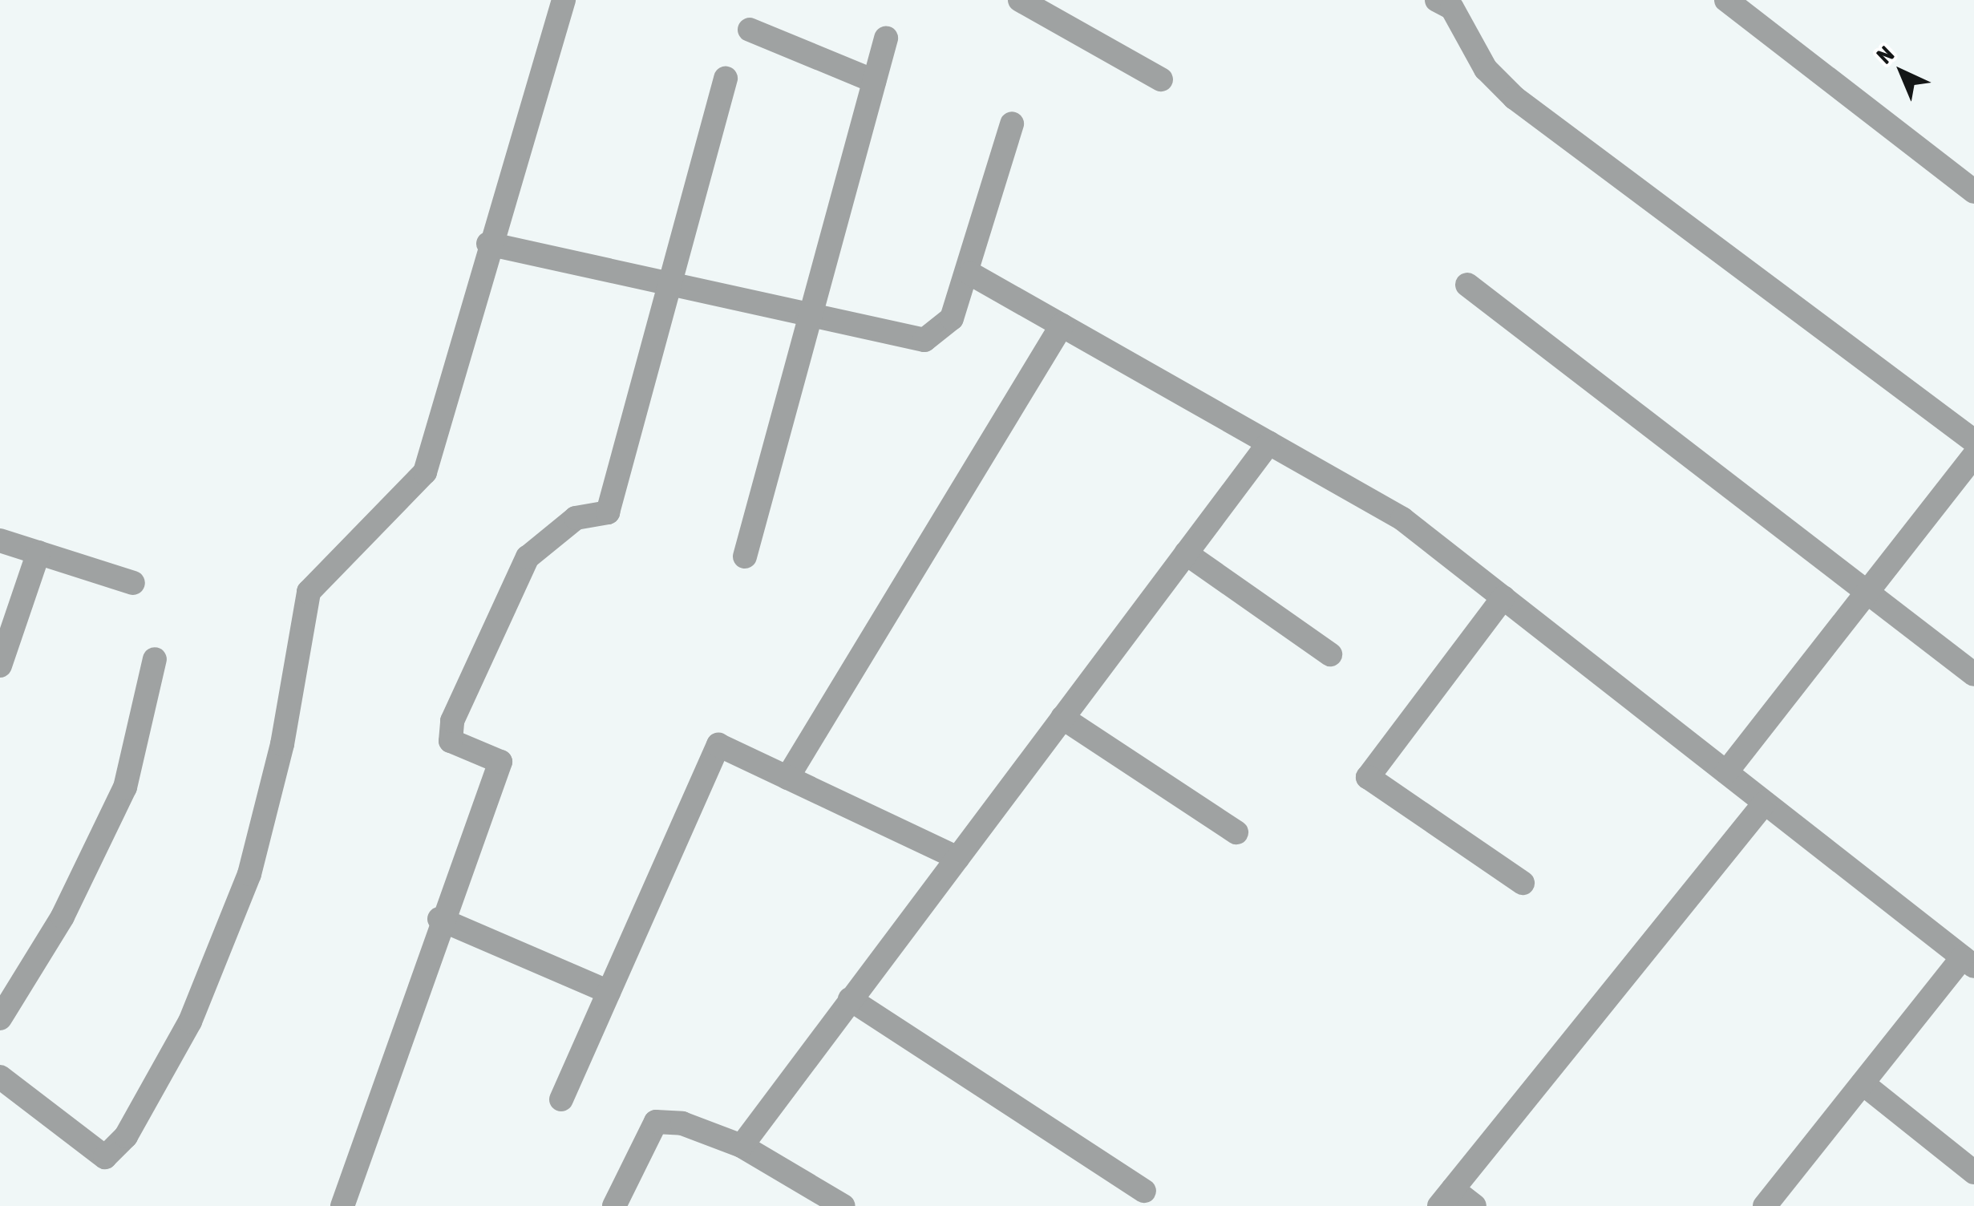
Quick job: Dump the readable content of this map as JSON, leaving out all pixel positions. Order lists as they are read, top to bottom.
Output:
{
  "north": "top left"
}
